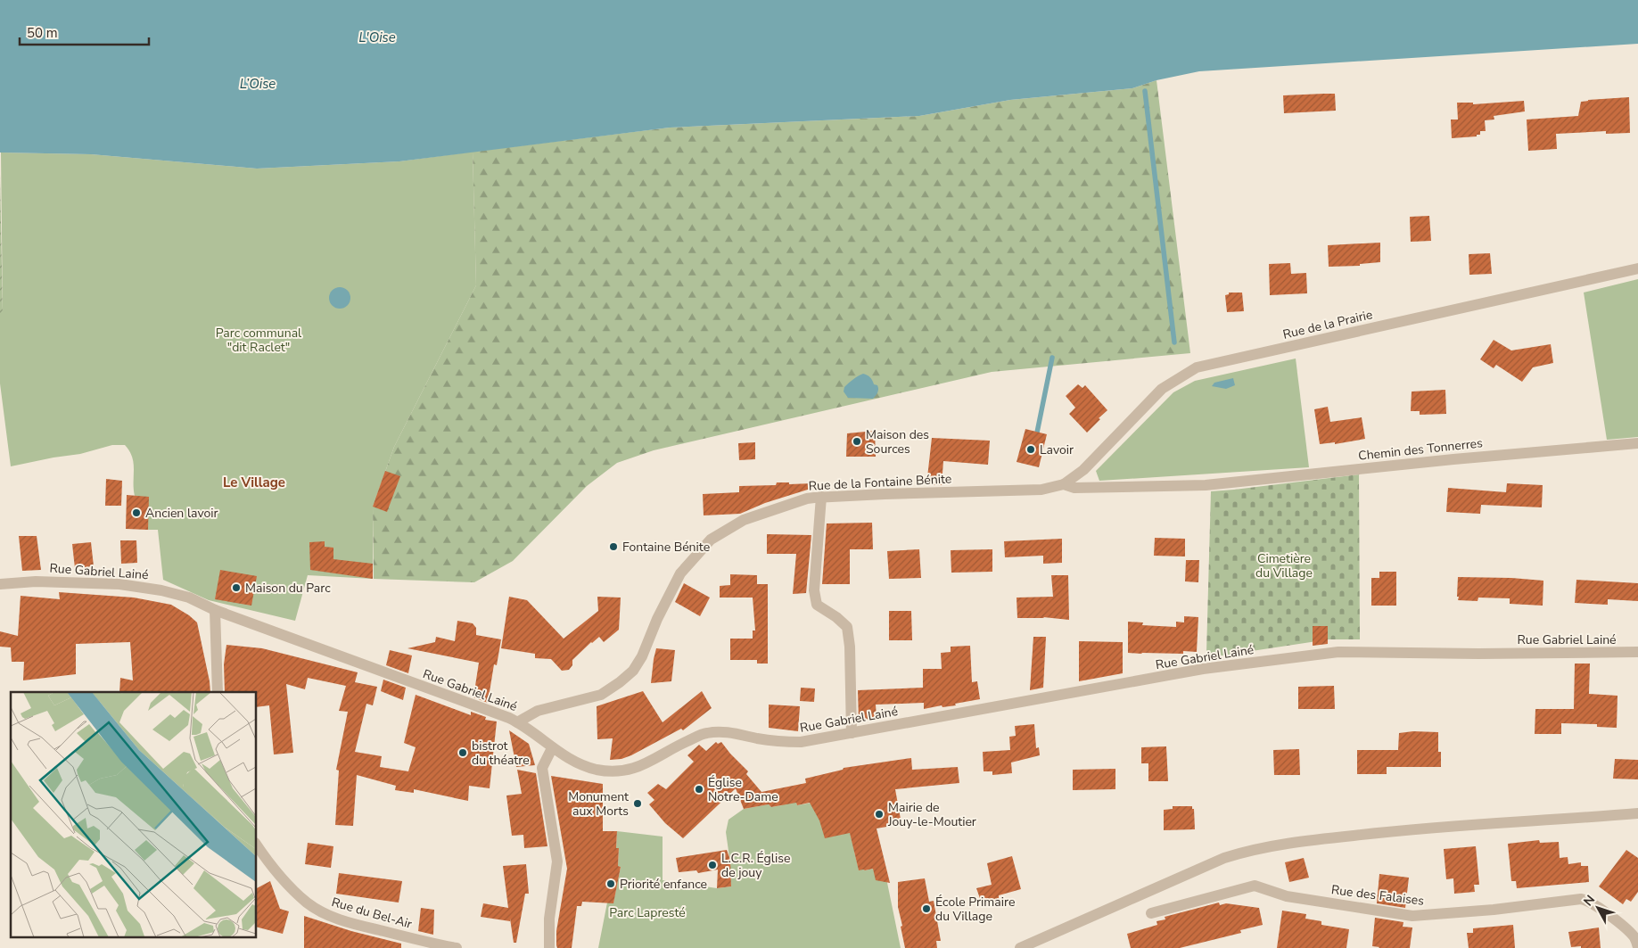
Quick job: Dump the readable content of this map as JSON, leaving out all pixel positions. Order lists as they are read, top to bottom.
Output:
{
  "streets": {
    "street": [
      "Rue de la Prairie",
      "Chemin des Tonnerres",
      "Rue de la Fontaine Bénite",
      "Rue Gabriel Lainé",
      "Rue des Falaises",
      "Rue du Bel-Air"
    ]
  },
  "crossings": [
    ["Rue de la Prairie", "Rue de la Fontaine Bénite"],
    ["Chemin des Tonnerres", "Rue de la Fontaine Bénite"],
    ["Rue de la Fontaine Bénite", "Rue Gabriel Lainé"]
  ],
  "districts": ["Le Village"],
  "water": ["L'Oise", "L’Oise"],
  "parks": ["Parc communal \"dit Raclet\"", "Cimetière du Village", "Parc Lapresté"],
  "places": [
    "Maison des Sources",
    "Lavoir",
    "Ancien lavoir",
    "Fontaine Bénite",
    "Maison du Parc",
    "bistrot du théatre",
    "Église Notre-Dame",
    "Monument aux Morts",
    "Mairie de Jouy-le-Moutier",
    "L.C.R. Église de jouy",
    "Priorité enfance",
    "École Primaire du Village"
  ],
  "scale_bar": "50 m",
  "north": "top left"
}
